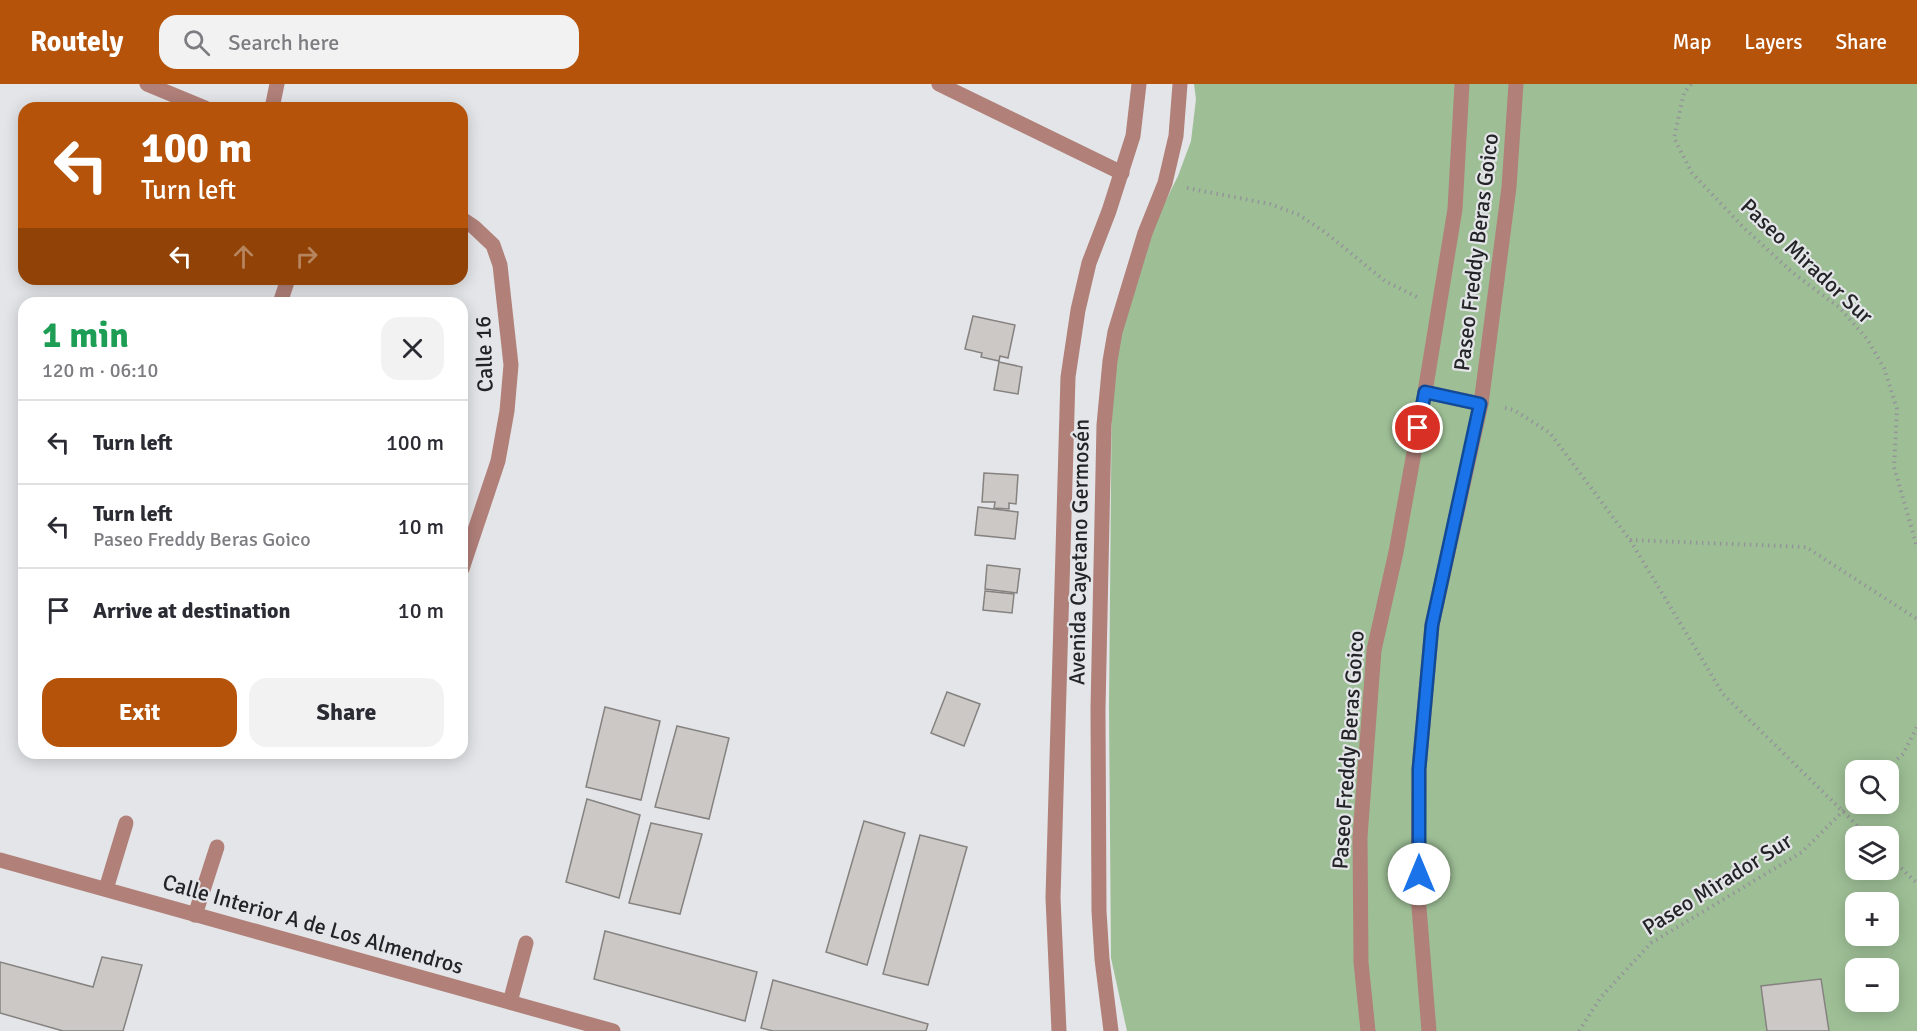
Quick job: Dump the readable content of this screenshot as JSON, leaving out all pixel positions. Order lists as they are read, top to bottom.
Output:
{
  "streets": {
    "street": [
      "Paseo Freddy Beras Goico",
      "Calle 16",
      "Avenida Cayetano Germosén",
      "Calle Interior A de Los Almendros"
    ],
    "path": ["Paseo Mirador Sur"]
  },
  "page": {
    "header": "Routely",
    "search": "Search here",
    "nav": ["Map", "Layers", "Share"],
    "turn": ["100 m", "Turn left"],
    "heading": ["1 min", "120 m · 06:10"],
    "list": [
      {
        "name": "Turn left",
        "value": "100 m"
      },
      {
        "name": "Turn left",
        "note": "Paseo Freddy Beras Goico",
        "value": "10 m"
      },
      {
        "name": "Arrive at destination",
        "value": "10 m"
      }
    ],
    "buttons": ["Exit", "Share"],
    "map_buttons": ["+", "−"]
  }
}
